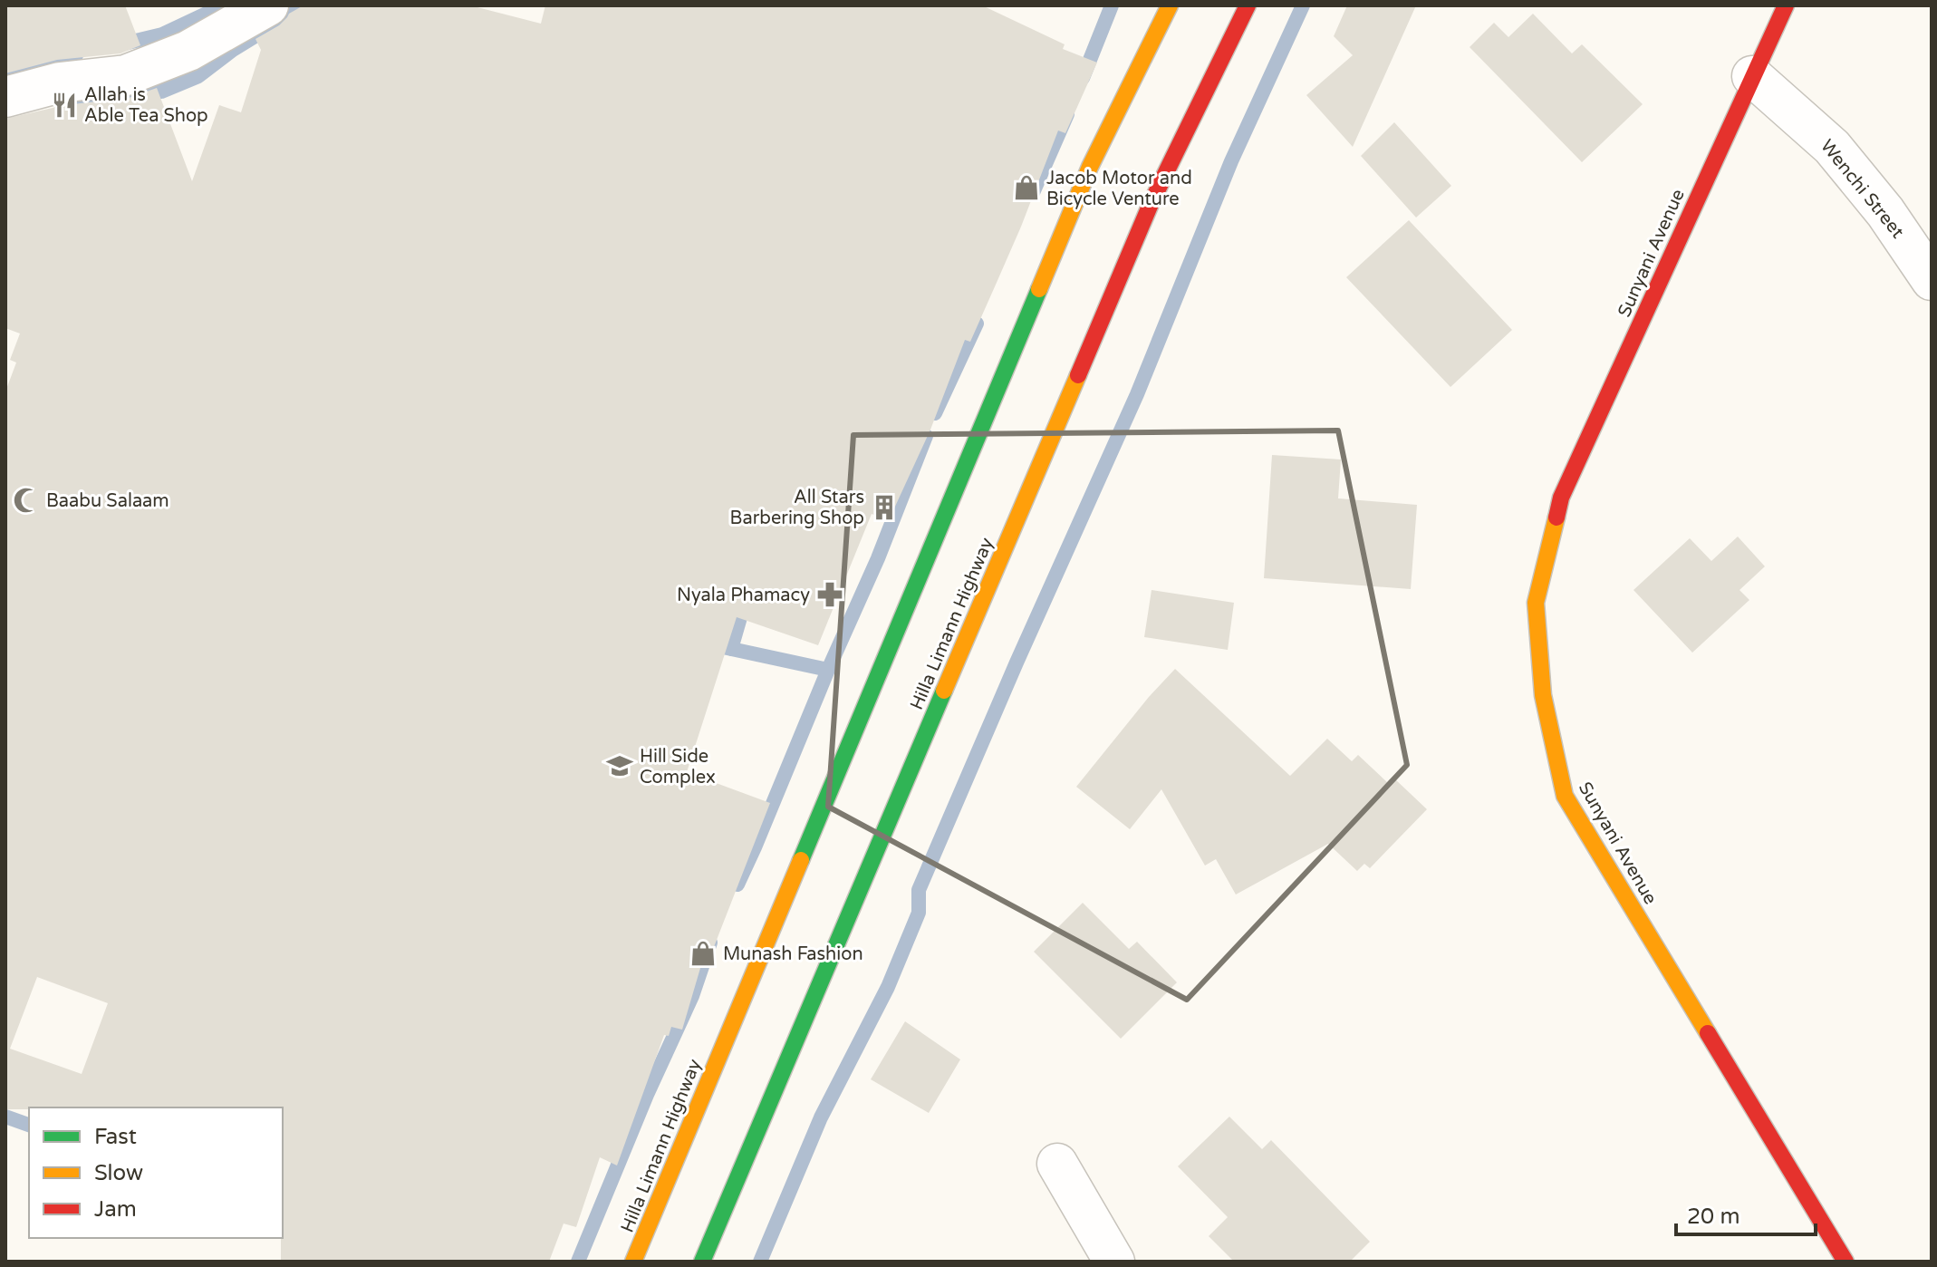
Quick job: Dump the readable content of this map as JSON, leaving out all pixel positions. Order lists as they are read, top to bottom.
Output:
{
  "streets": {
    "main road": ["Sunyani Avenue", "Hilla Limann Highway"],
    "street": ["Wenchi Street"]
  },
  "crossings": [
    ["Wenchi Street", "Sunyani Avenue"]
  ],
  "places": {
    "restaurant": ["Allah is Able Tea Shop"],
    "shop": ["Jacob Motor and Bicycle Venture", "Munash Fashion"],
    "mosque": ["Baabu Salaam"],
    "building": ["All Stars Barbering Shop"],
    "pharmacy": ["Nyala Phamacy"],
    "school or university": ["Hill Side Complex"]
  },
  "legend": ["Fast", "Slow", "Jam"],
  "scale_bar": "20 m"
}
